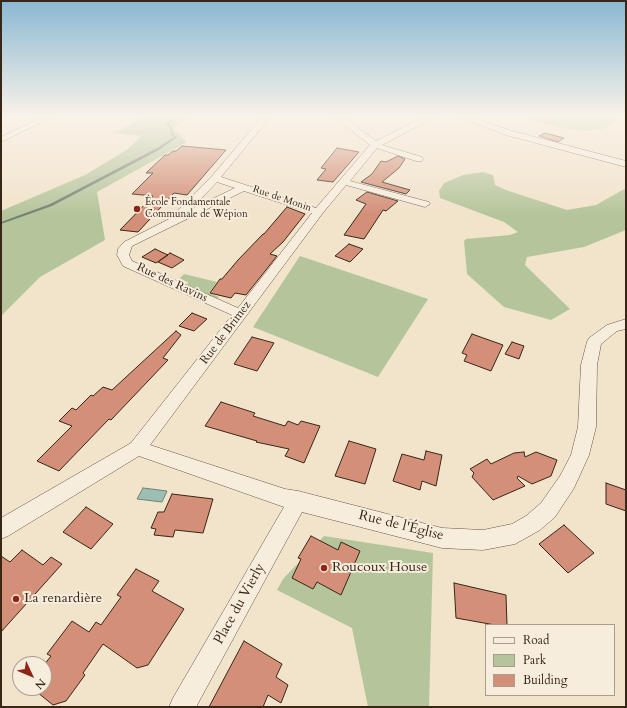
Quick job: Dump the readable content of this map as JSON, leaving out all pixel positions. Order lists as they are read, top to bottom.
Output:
{
  "streets": {
    "street": [
      "Rue de Monin",
      "Rue des Ravins",
      "Rue de Brimez",
      "Rue de l'Église",
      "Place du Vierly"
    ]
  },
  "crossings": [
    ["Rue de Monin", "Rue des Ravins"],
    ["Rue de Monin", "Rue de Brimez"],
    ["Rue des Ravins", "Rue de Brimez"],
    ["Rue de Brimez", "Rue de l'Église"],
    ["Rue de l'Église", "Place du Vierly"]
  ],
  "places": ["École Fondamentale Communale de Wépion", "Roucoux House", "La renardière"],
  "legend": ["Road", "Park", "Building"],
  "north": "bottom right"
}
